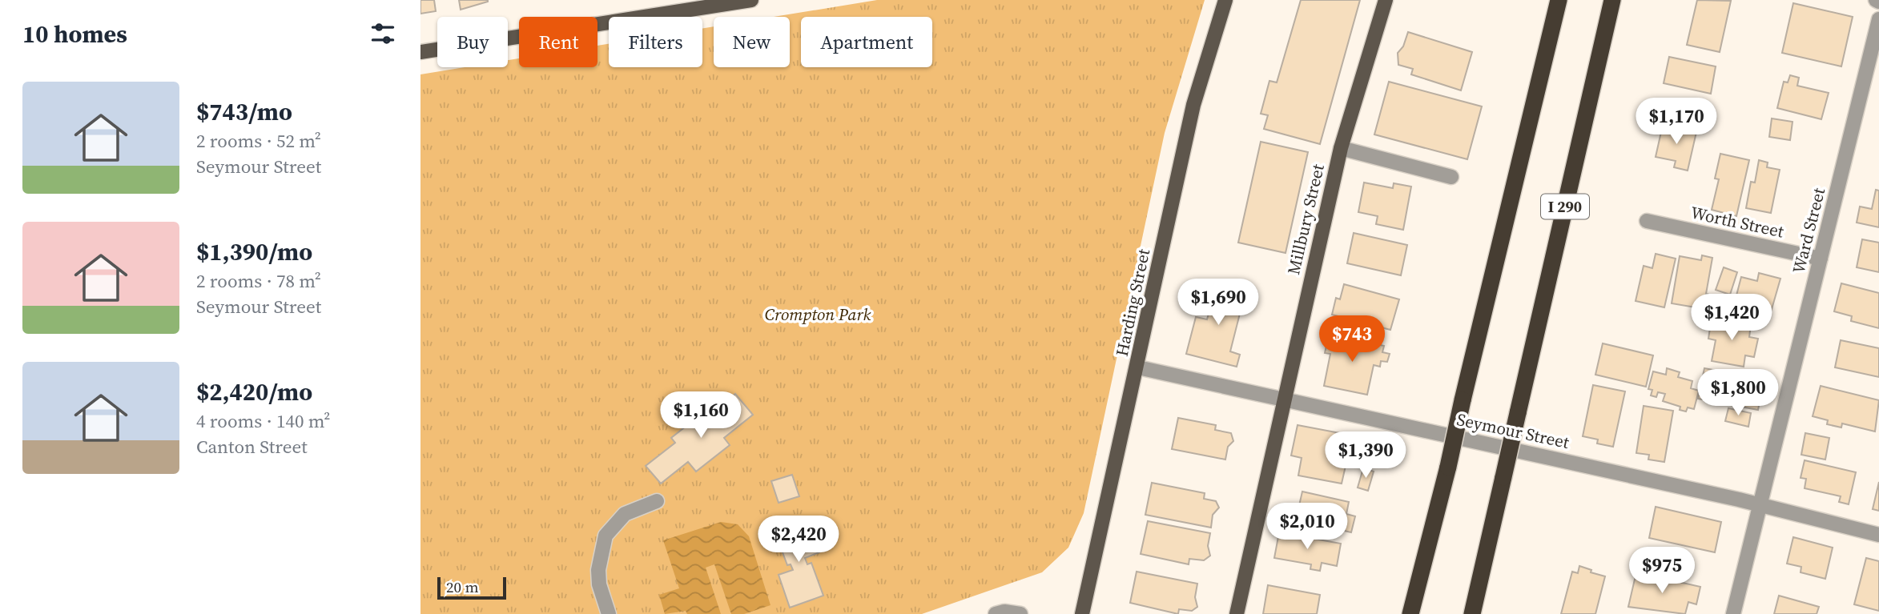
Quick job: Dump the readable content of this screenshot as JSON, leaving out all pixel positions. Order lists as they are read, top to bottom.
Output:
{
  "streets": {
    "highway": ["I 290"],
    "main road": ["Millbury Street", "Harding Street"],
    "street": ["Worth Street", "Ward Street", "Seymour Street"]
  },
  "crossings": [
    ["Millbury Street", "Seymour Street"],
    ["Worth Street", "Ward Street"],
    ["Ward Street", "Seymour Street"],
    ["Harding Street", "Seymour Street"]
  ],
  "parks": ["Crompton Park"],
  "scale_bar": "20 m",
  "page": {
    "heading": "10 homes",
    "chip": [
      "Buy",
      "Rent",
      "Filters",
      "New",
      "Apartment"
    ],
    "list": [
      {
        "name": "$743/mo",
        "note": "2 rooms · 52 m² · Seymour Street"
      },
      {
        "name": "$1,390/mo",
        "note": "2 rooms · 78 m² · Seymour Street"
      },
      {
        "name": "$2,420/mo",
        "note": "4 rooms · 140 m² · Canton Street"
      }
    ],
    "price": [
      "$1,170",
      "$1,690",
      "$1,420",
      "$743",
      "$1,800",
      "$1,160",
      "$1,390",
      "$2,010",
      "$2,420",
      "$975"
    ],
    "scale": "20 m"
  }
}
